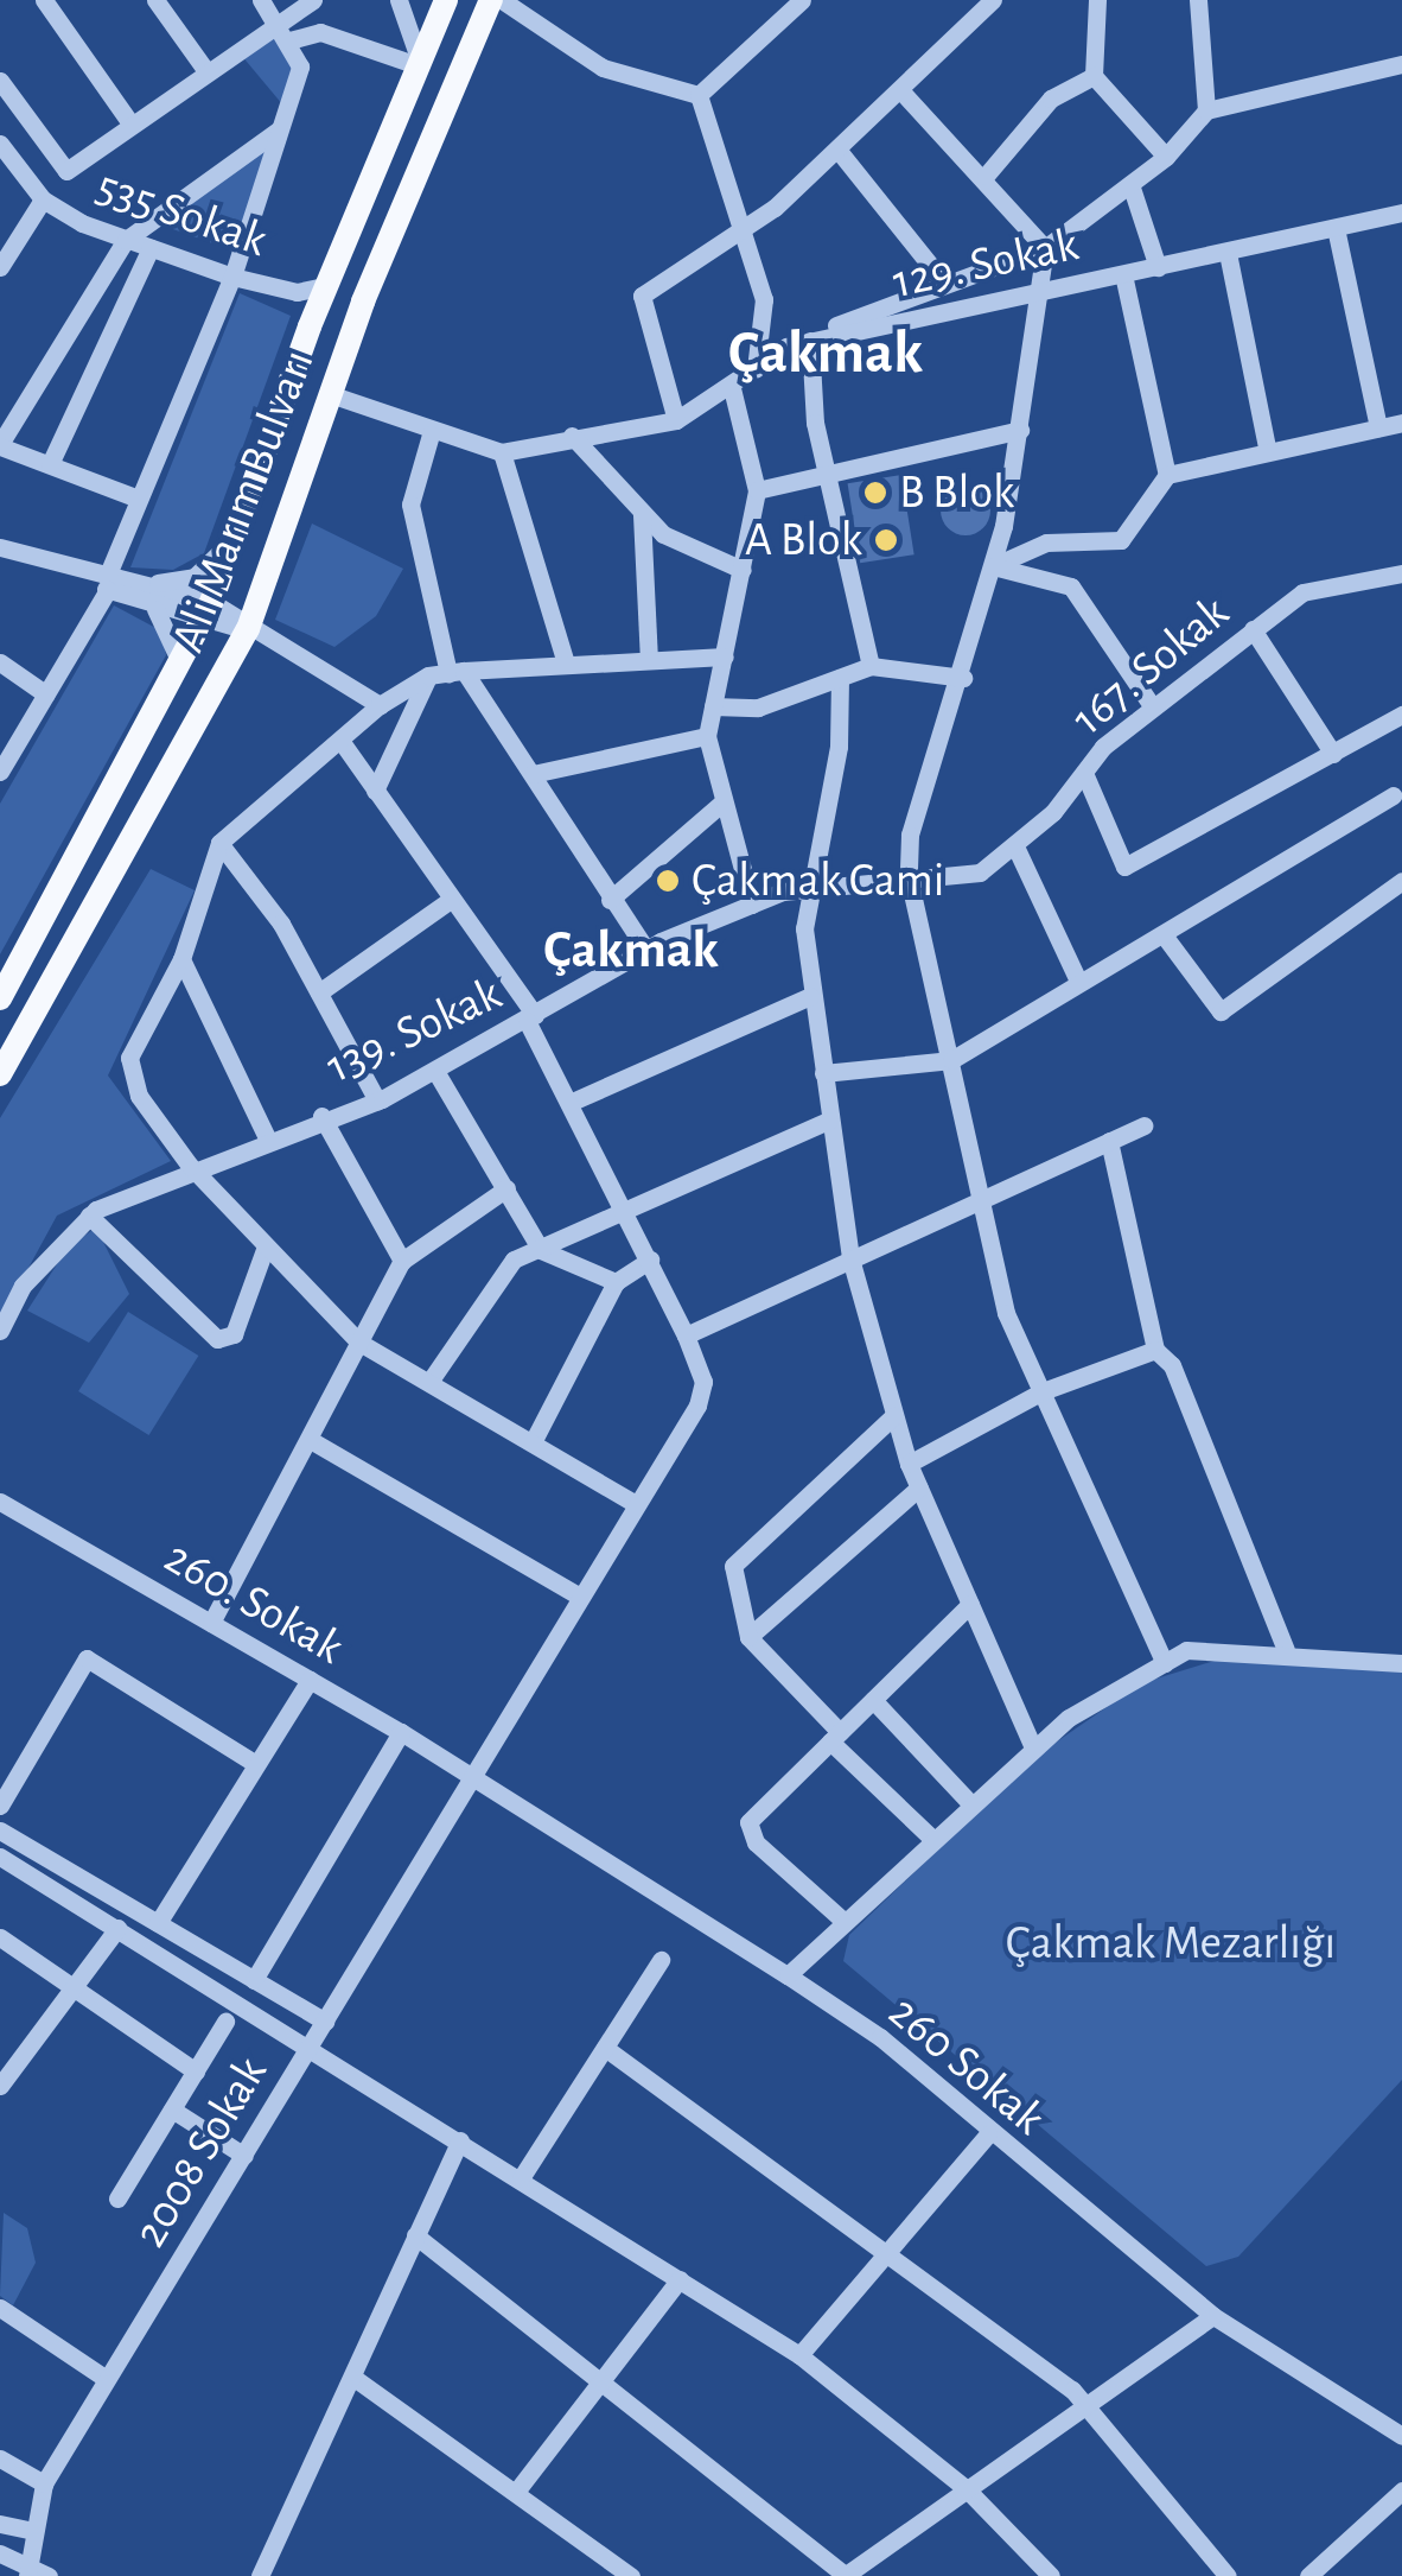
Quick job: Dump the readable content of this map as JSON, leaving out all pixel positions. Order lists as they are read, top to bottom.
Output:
{
  "streets": {
    "main road": ["Ali Marım Bulvarı"],
    "street": [
      "535 Sokak",
      "129. Sokak",
      "167. Sokak",
      "139. Sokak",
      "260. Sokak",
      "260 Sokak",
      "2008 Sokak"
    ]
  },
  "crossings": [
    ["129. Sokak", "Ali Marım Bulvarı"],
    ["167. Sokak", "139. Sokak"],
    ["139. Sokak", "2008 Sokak"],
    ["260. Sokak", "260 Sokak"],
    ["260. Sokak", "2008 Sokak"],
    ["260 Sokak", "2008 Sokak"]
  ],
  "districts": ["Çakmak", "Çakmak"],
  "parks": ["Çakmak Mezarlığı"],
  "places": ["B Blok", "A Blok", "Çakmak Cami"]
}
